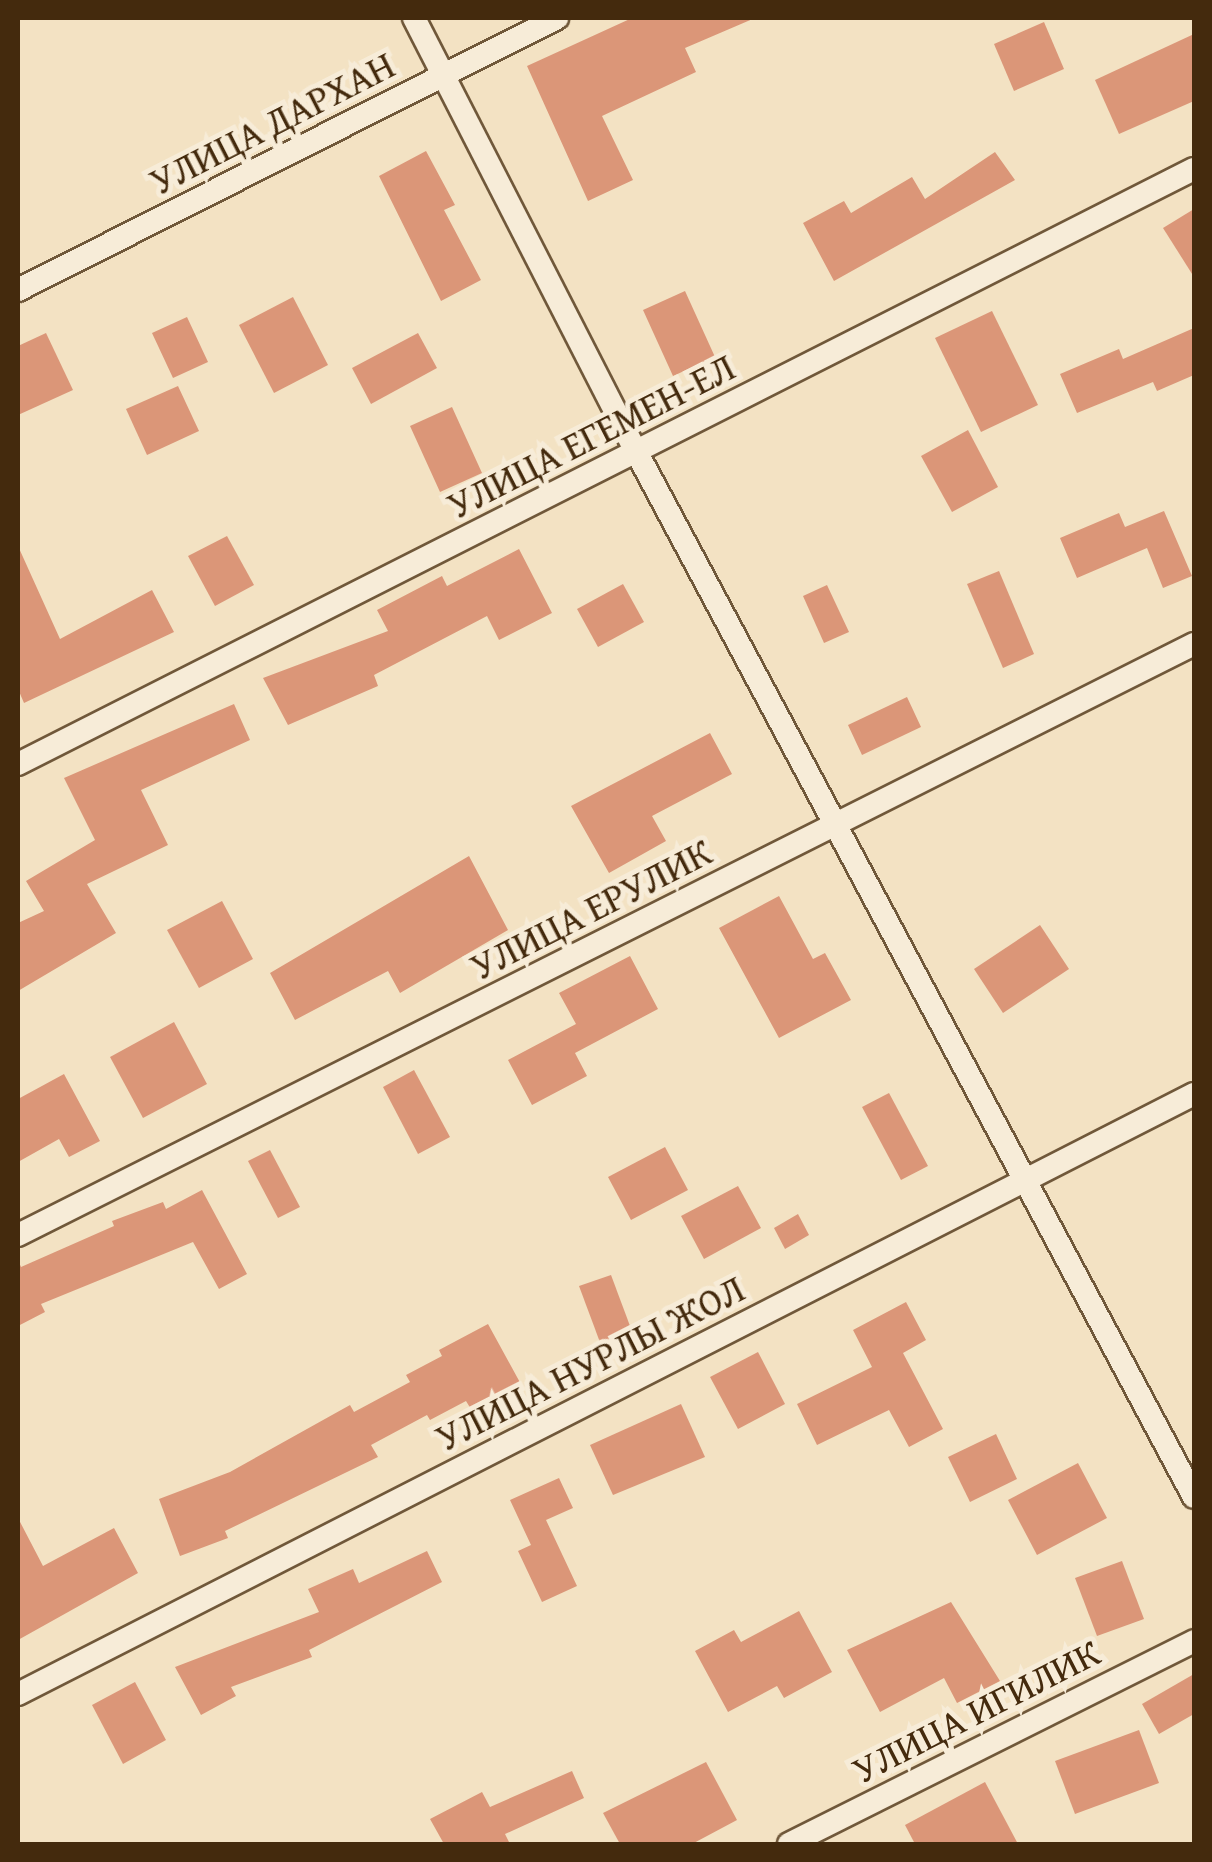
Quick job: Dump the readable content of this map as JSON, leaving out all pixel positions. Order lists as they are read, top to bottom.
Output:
{
  "streets": {
    "street": [
      "УЛИЦА ДАРХАН",
      "УЛИЦА ЕГЕМЕН-ЕЛ",
      "УЛИЦА ЕРУЛИК",
      "УЛИЦА НУРЛЫ ЖОЛ",
      "УЛИЦА ИГИЛИК"
    ]
  }
}
